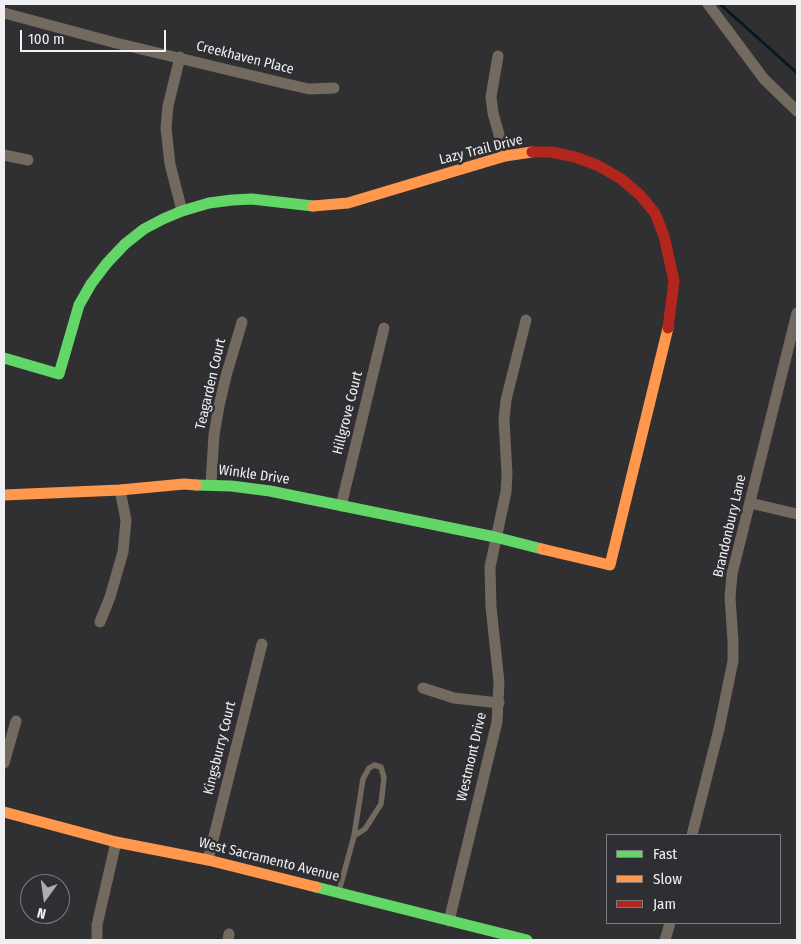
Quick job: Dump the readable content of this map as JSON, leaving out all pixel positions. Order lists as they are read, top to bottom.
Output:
{
  "streets": {
    "street": [
      "Creekhaven Place",
      "Lazy Trail Drive",
      "Teagarden Court",
      "Hillgrove Court",
      "Winkle Drive",
      "Brandonbury Lane",
      "Kingsburry Court",
      "Westmont Drive",
      "West Sacramento Avenue"
    ]
  },
  "crossings": [
    ["Lazy Trail Drive", "Winkle Drive"],
    ["Lazy Trail Drive", "Westmont Drive"],
    ["Teagarden Court", "Winkle Drive"],
    ["Hillgrove Court", "Winkle Drive"],
    ["Winkle Drive", "Westmont Drive"],
    ["Kingsburry Court", "West Sacramento Avenue"],
    ["Westmont Drive", "West Sacramento Avenue"]
  ],
  "legend": ["Fast", "Slow", "Jam"],
  "scale_bar": "100 m",
  "north": "bottom"
}
